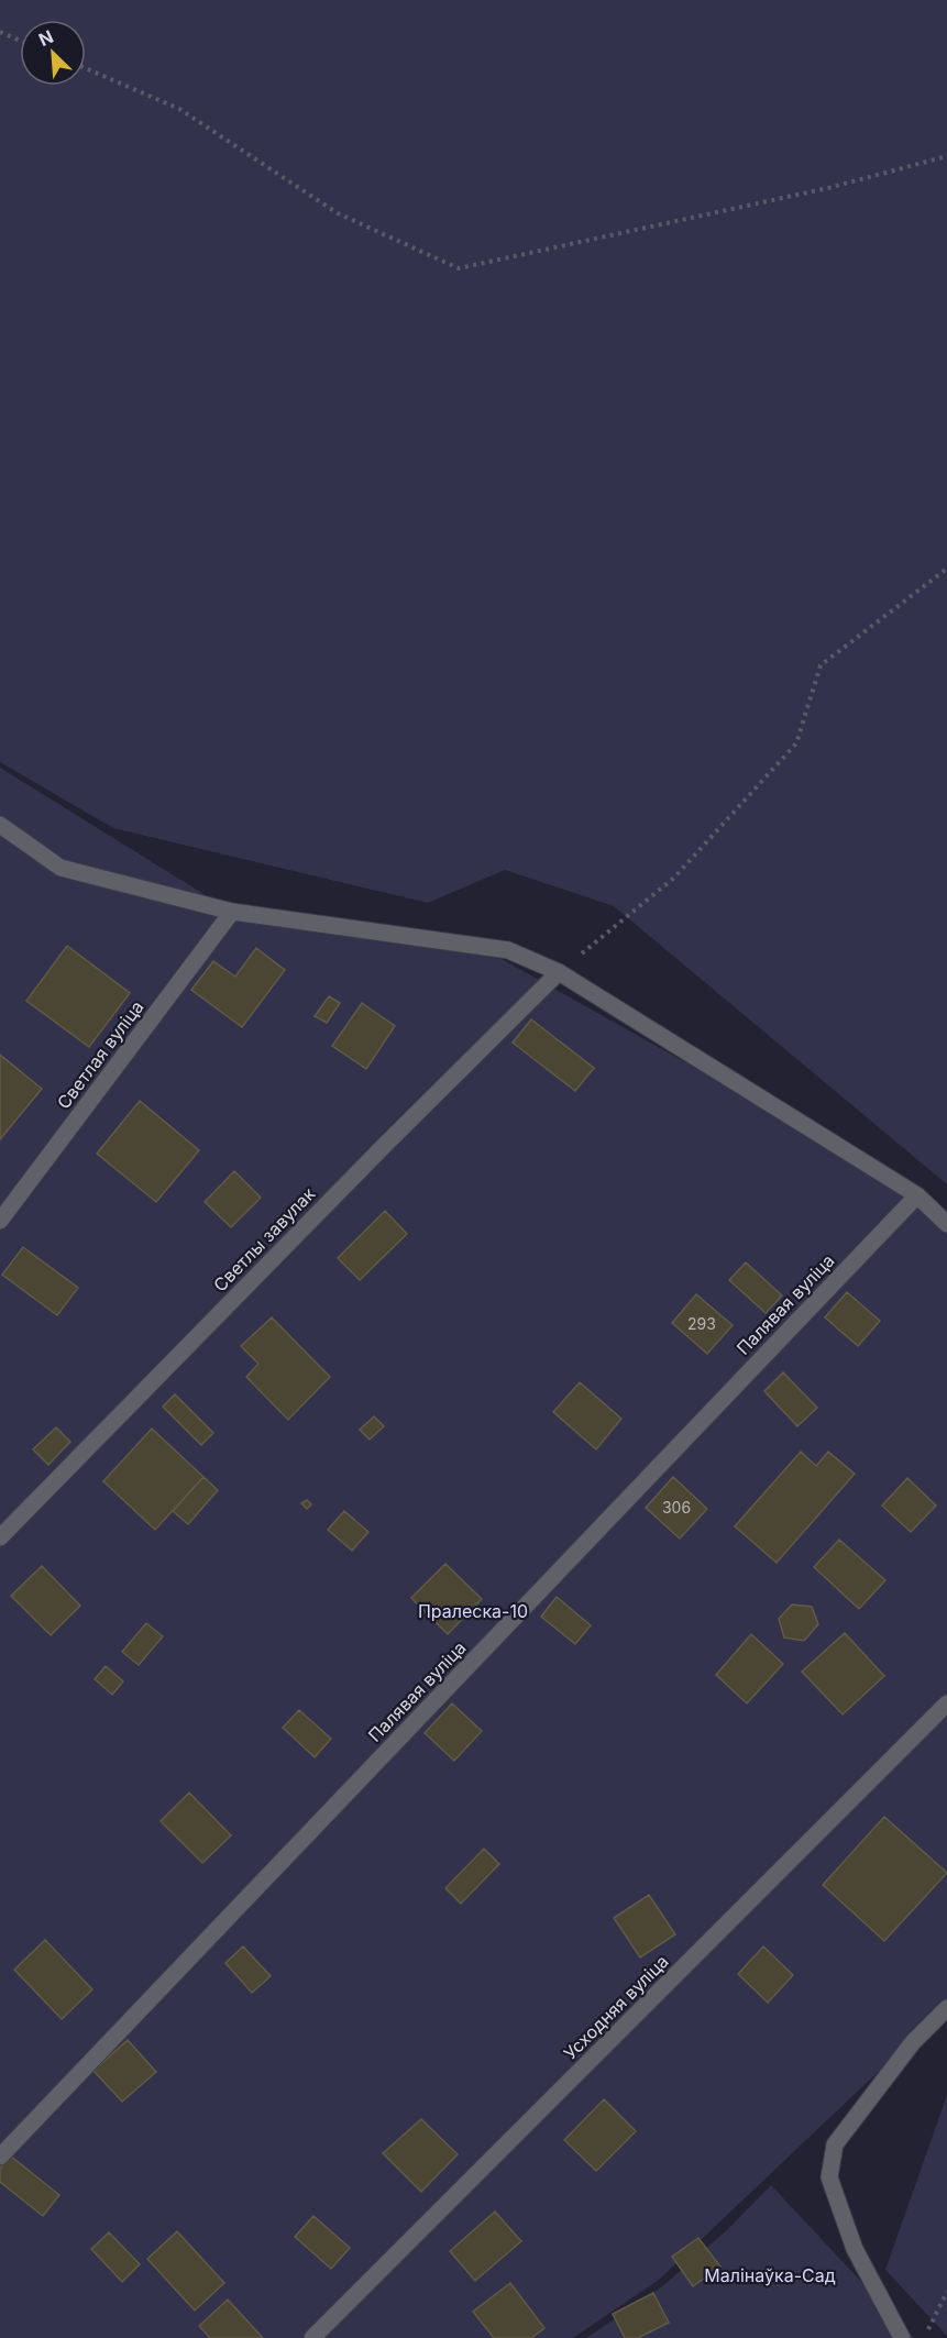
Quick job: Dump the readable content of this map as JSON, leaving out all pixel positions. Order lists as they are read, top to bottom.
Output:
{
  "streets": {
    "street": [
      "Светлая вуліца",
      "Светлы завулак",
      "Палявая вуліца",
      "Усходняя вуліца"
    ]
  },
  "parks": ["Пралеска-10", "Малінаўка-Сад"],
  "house_numbers": ["293", "306"],
  "north": "top left"
}
